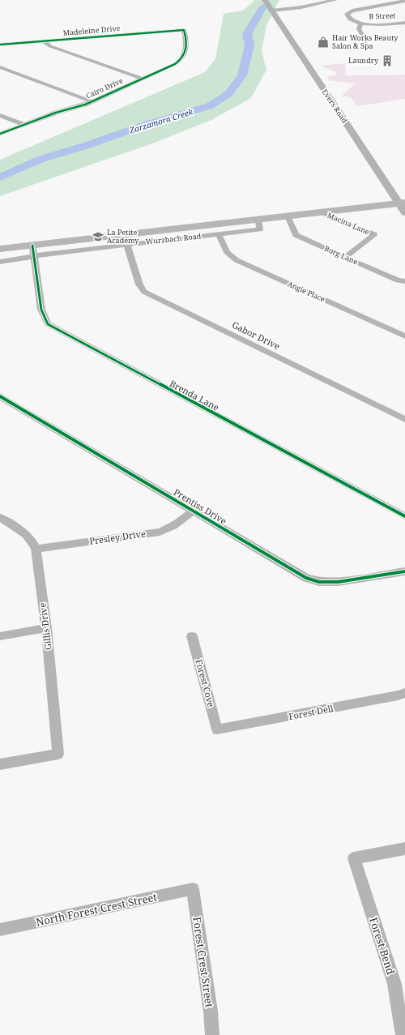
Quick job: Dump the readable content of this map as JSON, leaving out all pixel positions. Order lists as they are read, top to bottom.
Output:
{
  "streets": {
    "main road": ["Evers Road", "Wurzbach Road"],
    "street": [
      "B Street",
      "Madeleine Drive",
      "Cairo Drive",
      "Macina Lane",
      "Borg Lane",
      "Angie Place",
      "Gabor Drive",
      "Brenda Lane",
      "Prentiss Drive",
      "Presley Drive",
      "Gillis Drive",
      "Forest Cove",
      "Forest Dell",
      "North Forest Crest Street",
      "Forest Bend",
      "Forest Crest Street"
    ]
  },
  "crossings": [
    ["Madeleine Drive", "Cairo Drive"],
    ["Evers Road", "Wurzbach Road"],
    ["Macina Lane", "Wurzbach Road"],
    ["Macina Lane", "Borg Lane"],
    ["Wurzbach Road", "Borg Lane"],
    ["Wurzbach Road", "Angie Place"],
    ["Wurzbach Road", "Gabor Drive"],
    ["Wurzbach Road", "Brenda Lane"],
    ["Prentiss Drive", "Presley Drive"],
    ["Presley Drive", "Gillis Drive"],
    ["Forest Cove", "Forest Dell"],
    ["North Forest Crest Street", "Forest Crest Street"]
  ],
  "water": ["Zarzamora Creek"],
  "places": {
    "shop": ["Hair Works Beauty Salon & Spa"],
    "building": ["Laundry"],
    "school or university": ["La Petite Academy"]
  }
}
